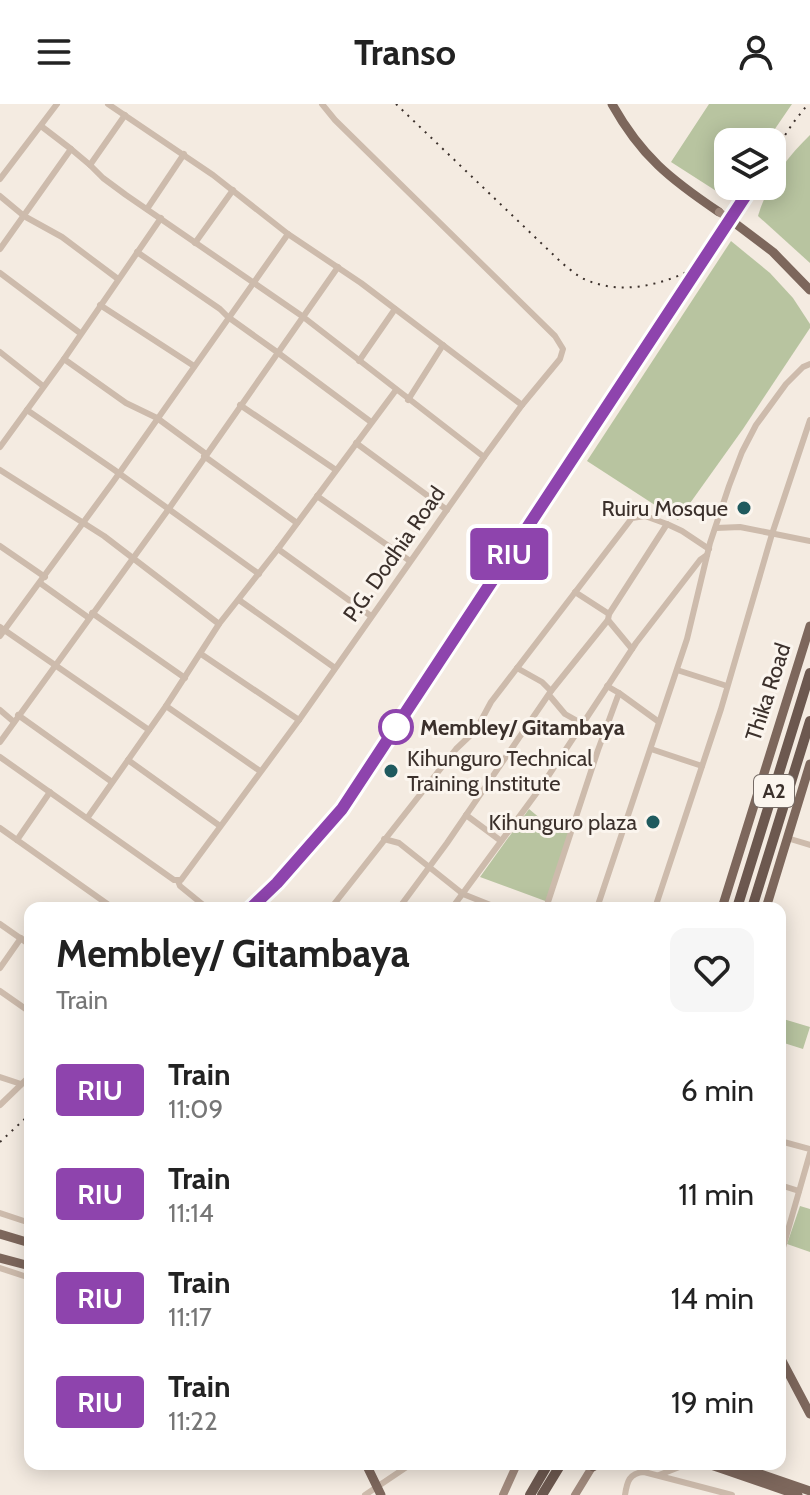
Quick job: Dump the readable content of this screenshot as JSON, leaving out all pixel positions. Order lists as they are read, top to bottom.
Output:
{
  "streets": {
    "highway": ["Thika Road", "A2"],
    "street": ["P.G. Dodhia Road"]
  },
  "places": [
    "Ruiru Mosque",
    "Membley/ Gitambaya",
    "Kihunguro Technical Training Institute",
    "Kihunguro plaza"
  ],
  "page": {
    "header": "Transo",
    "on_map": "RIU",
    "heading": ["Membley/ Gitambaya", "Train"],
    "list": [
      {
        "mark": "RIU",
        "name": "Train",
        "note": "11:09",
        "value": "6 min"
      },
      {
        "mark": "RIU",
        "name": "Train",
        "note": "11:14",
        "value": "11 min"
      },
      {
        "mark": "RIU",
        "name": "Train",
        "note": "11:17",
        "value": "14 min"
      },
      {
        "mark": "RIU",
        "name": "Train",
        "note": "11:22",
        "value": "19 min"
      }
    ]
  }
}
